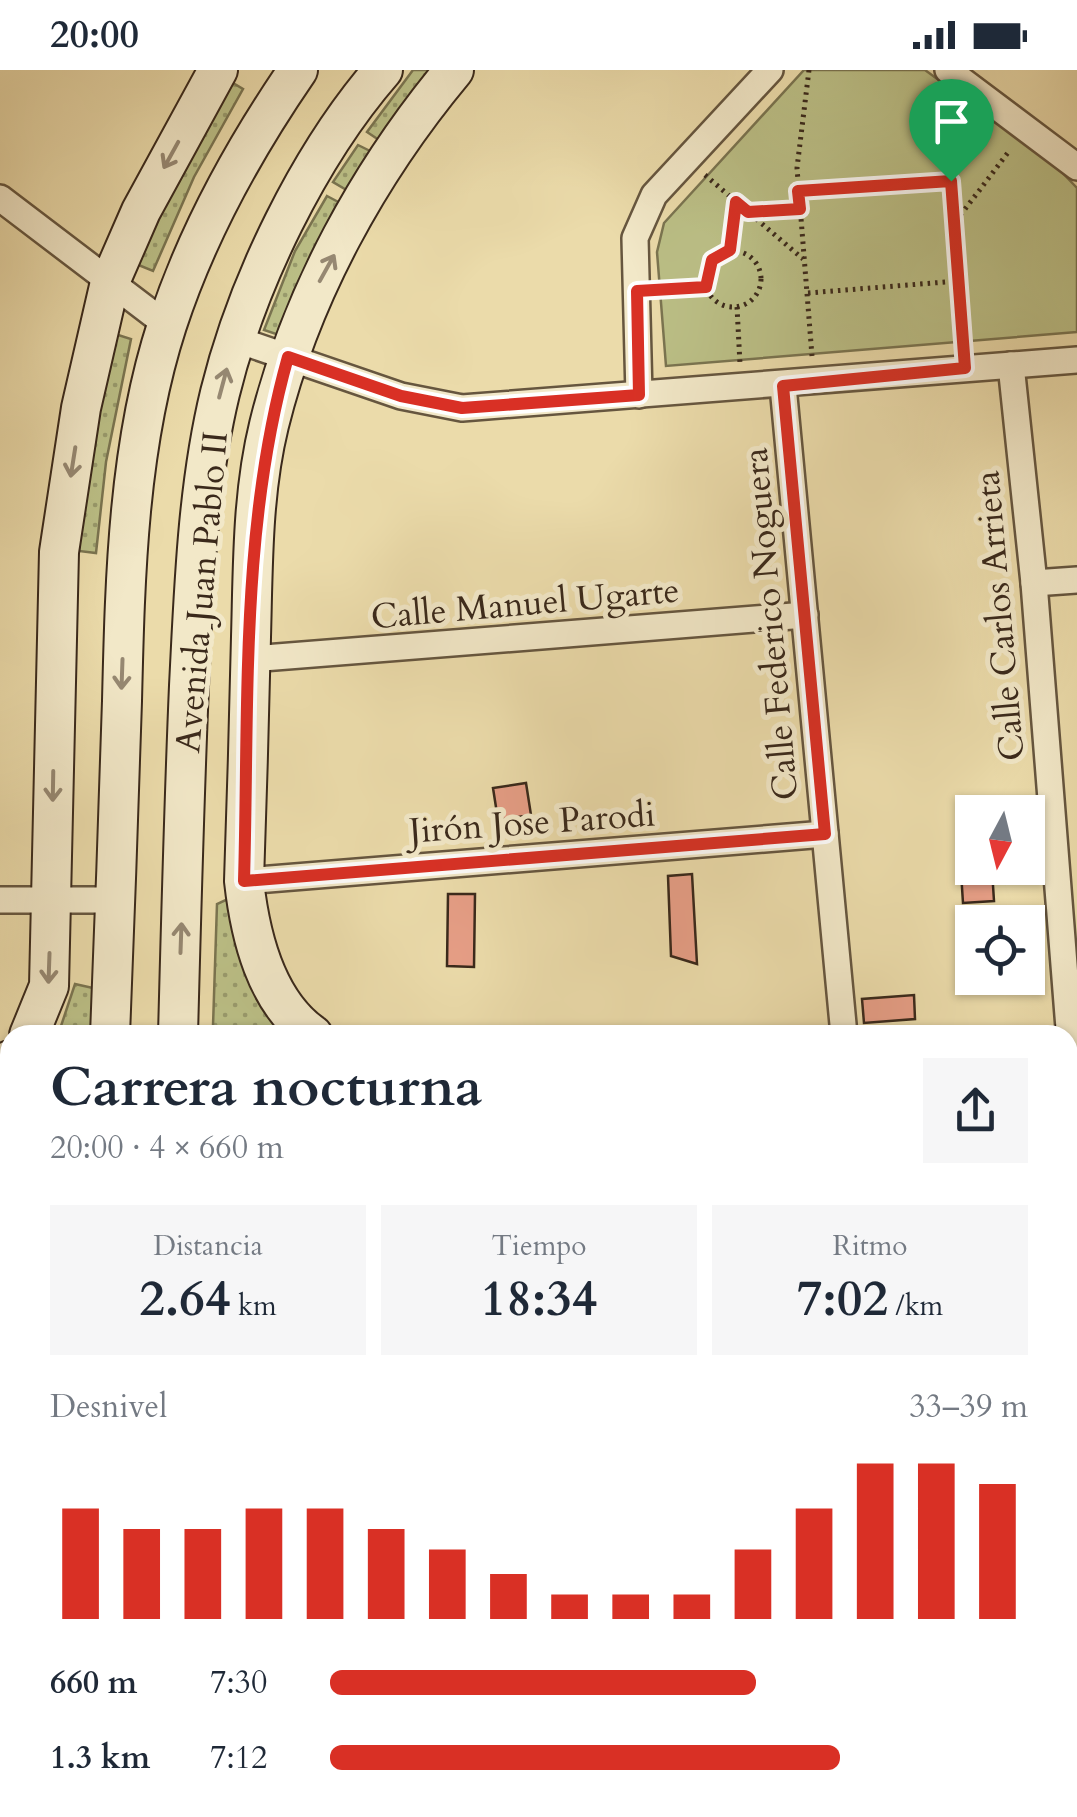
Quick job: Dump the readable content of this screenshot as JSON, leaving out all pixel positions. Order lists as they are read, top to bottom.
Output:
{
  "streets": {
    "main road": ["Avenida Juan Pablo II"],
    "street": [
      "Calle Manuel Ugarte",
      "Calle Carlos Arrieta",
      "Calle Federico Noguera",
      "Jirón Jose Parodi"
    ]
  },
  "crossings": [
    ["Avenida Juan Pablo II", "Calle Manuel Ugarte"],
    ["Avenida Juan Pablo II", "Jirón Jose Parodi"],
    ["Calle Manuel Ugarte", "Calle Federico Noguera"],
    ["Calle Federico Noguera", "Jirón Jose Parodi"]
  ],
  "north": "bottom",
  "page": {
    "status": "20:00",
    "heading": ["Carrera nocturna", "20:00 · 4 × 660 m"],
    "stats": [
      ["Distancia", "2.64 km"],
      ["Tiempo", "18:34"],
      ["Ritmo", "7:02 /km"]
    ],
    "chart": ["Desnivel", "33–39 m"],
    "list": [
      {
        "name": "660 m",
        "note": "7:30"
      },
      {
        "name": "1.3 km",
        "note": "7:12"
      }
    ]
  }
}
